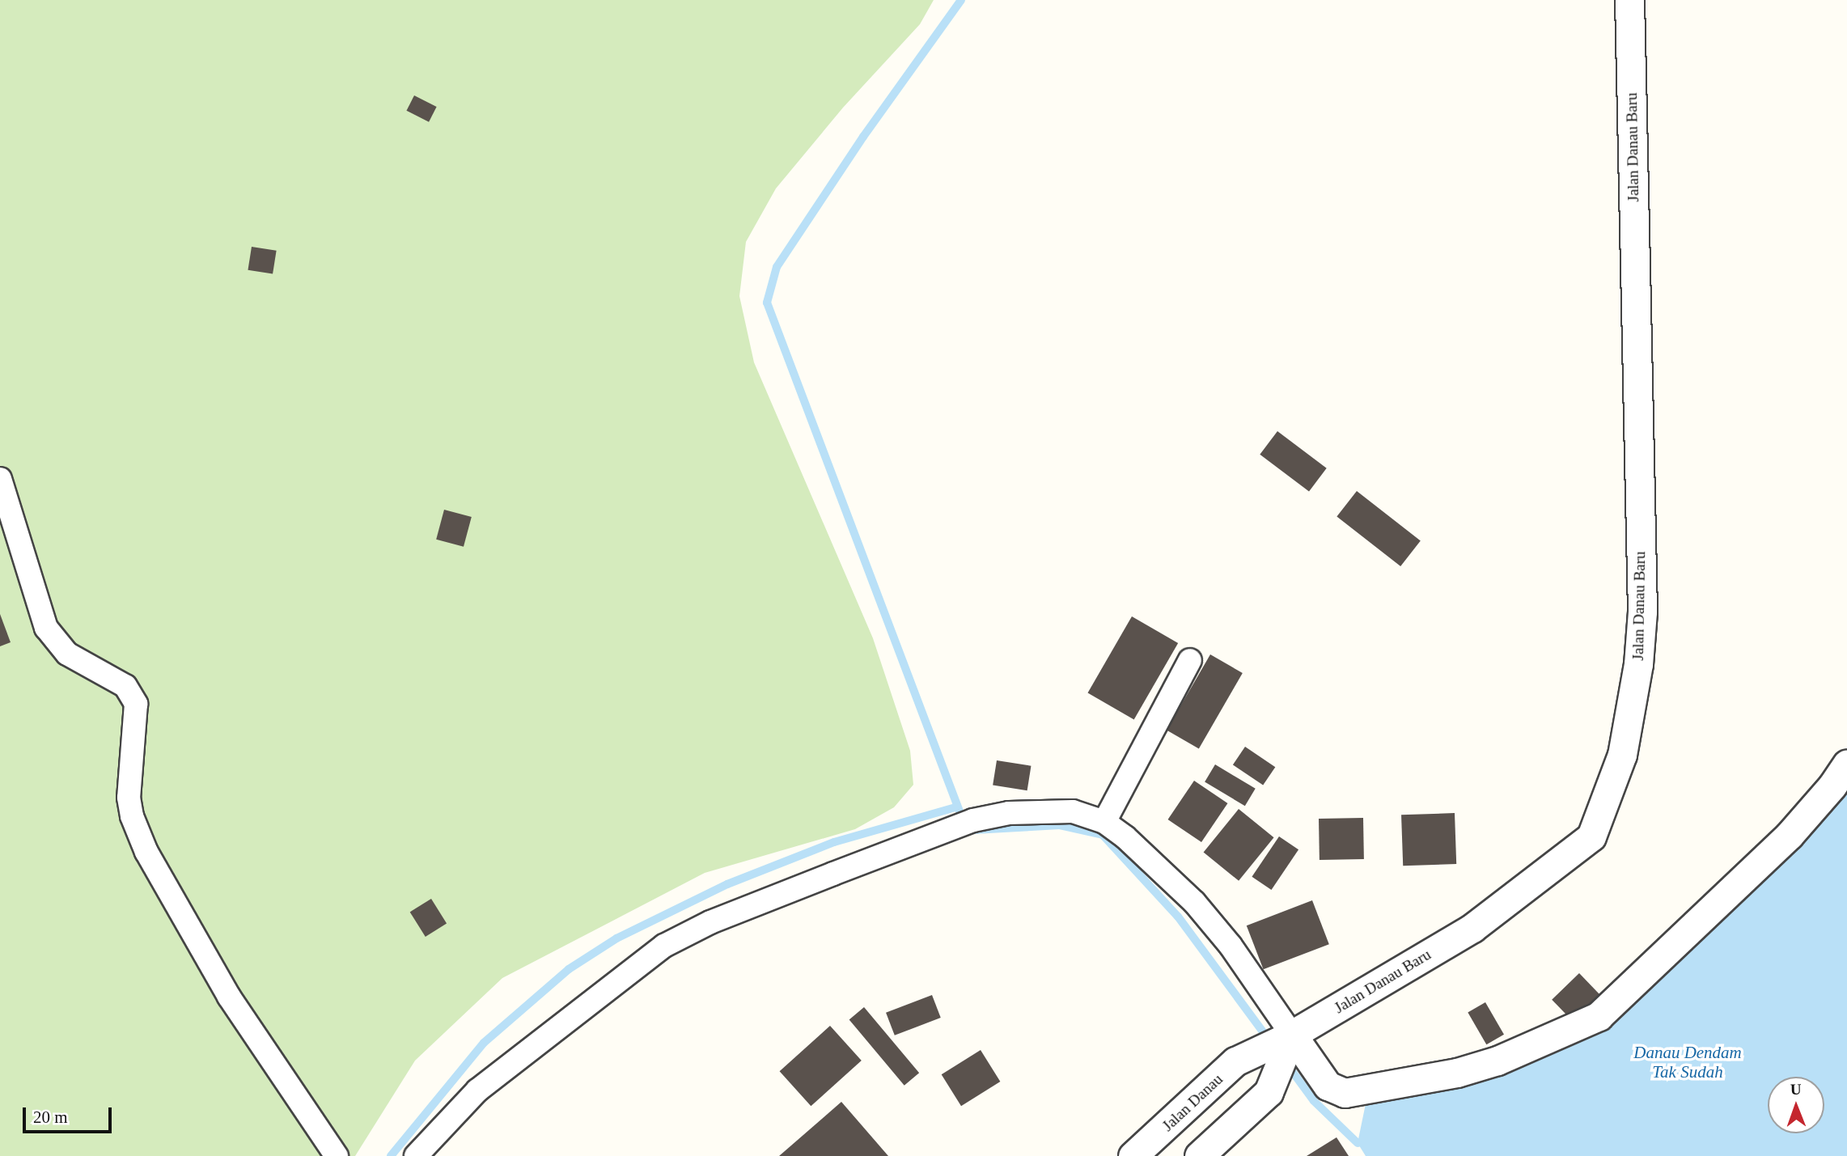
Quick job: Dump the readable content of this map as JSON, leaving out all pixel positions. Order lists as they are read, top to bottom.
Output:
{
  "streets": {
    "street": ["Jalan Danau Baru", "Jalan Danau"]
  },
  "crossings": [
    ["Jalan Danau Baru", "Jalan Danau"]
  ],
  "water": ["Danau Dendam Tak Sudah"],
  "scale_bar": "20 m",
  "north": "top"
}
